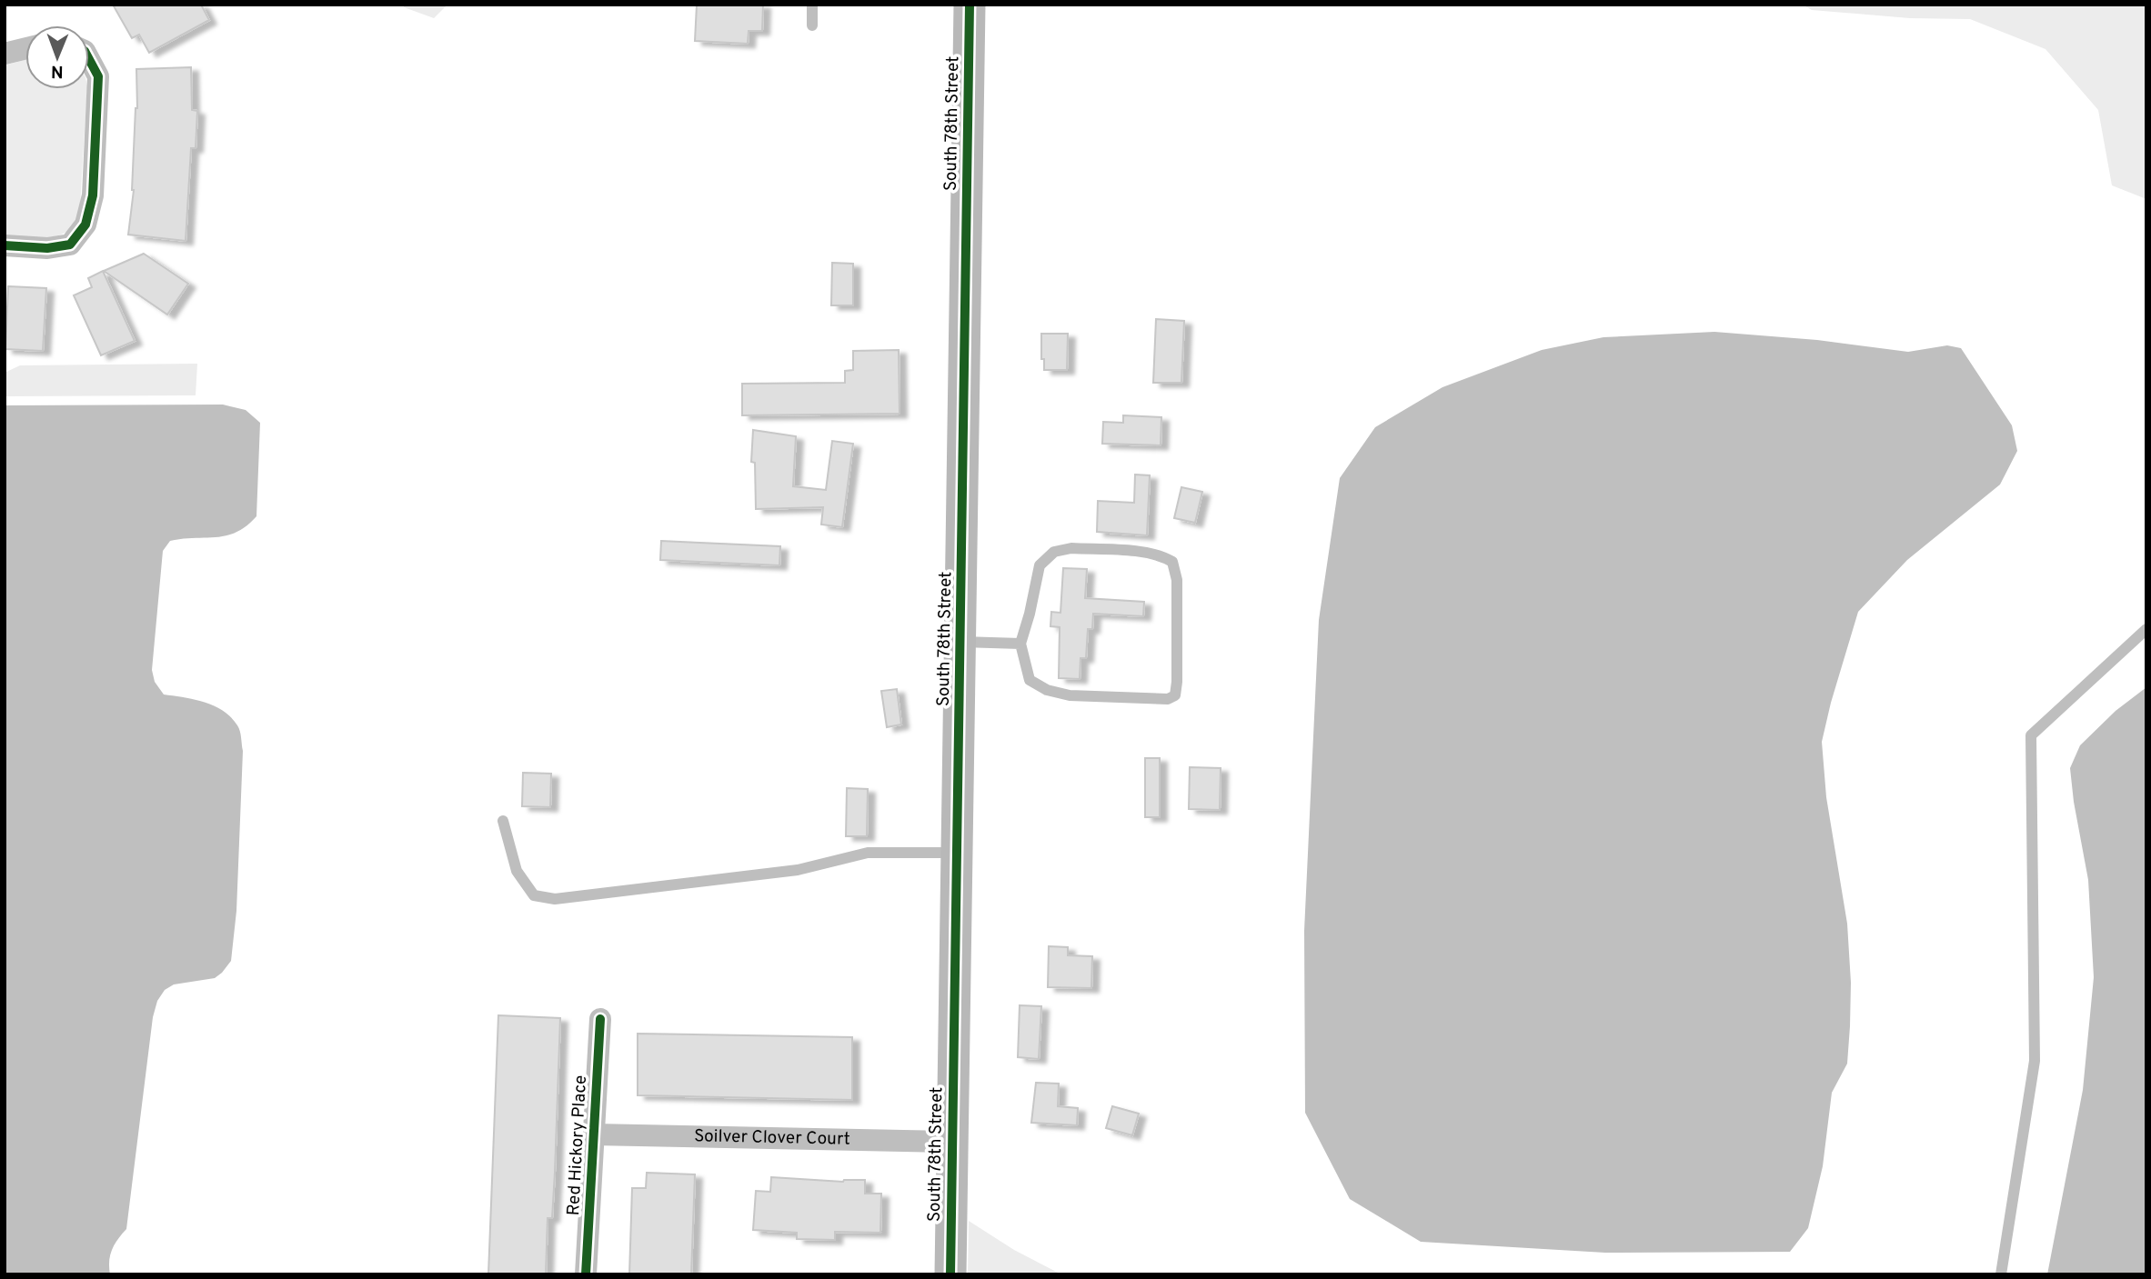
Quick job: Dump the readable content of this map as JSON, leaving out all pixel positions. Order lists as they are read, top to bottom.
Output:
{
  "streets": {
    "street": ["South 78th Street", "Soilver Clover Court", "Red Hickory Place"]
  },
  "crossings": [
    ["South 78th Street", "Soilver Clover Court"],
    ["Soilver Clover Court", "Red Hickory Place"]
  ],
  "north": "bottom"
}
